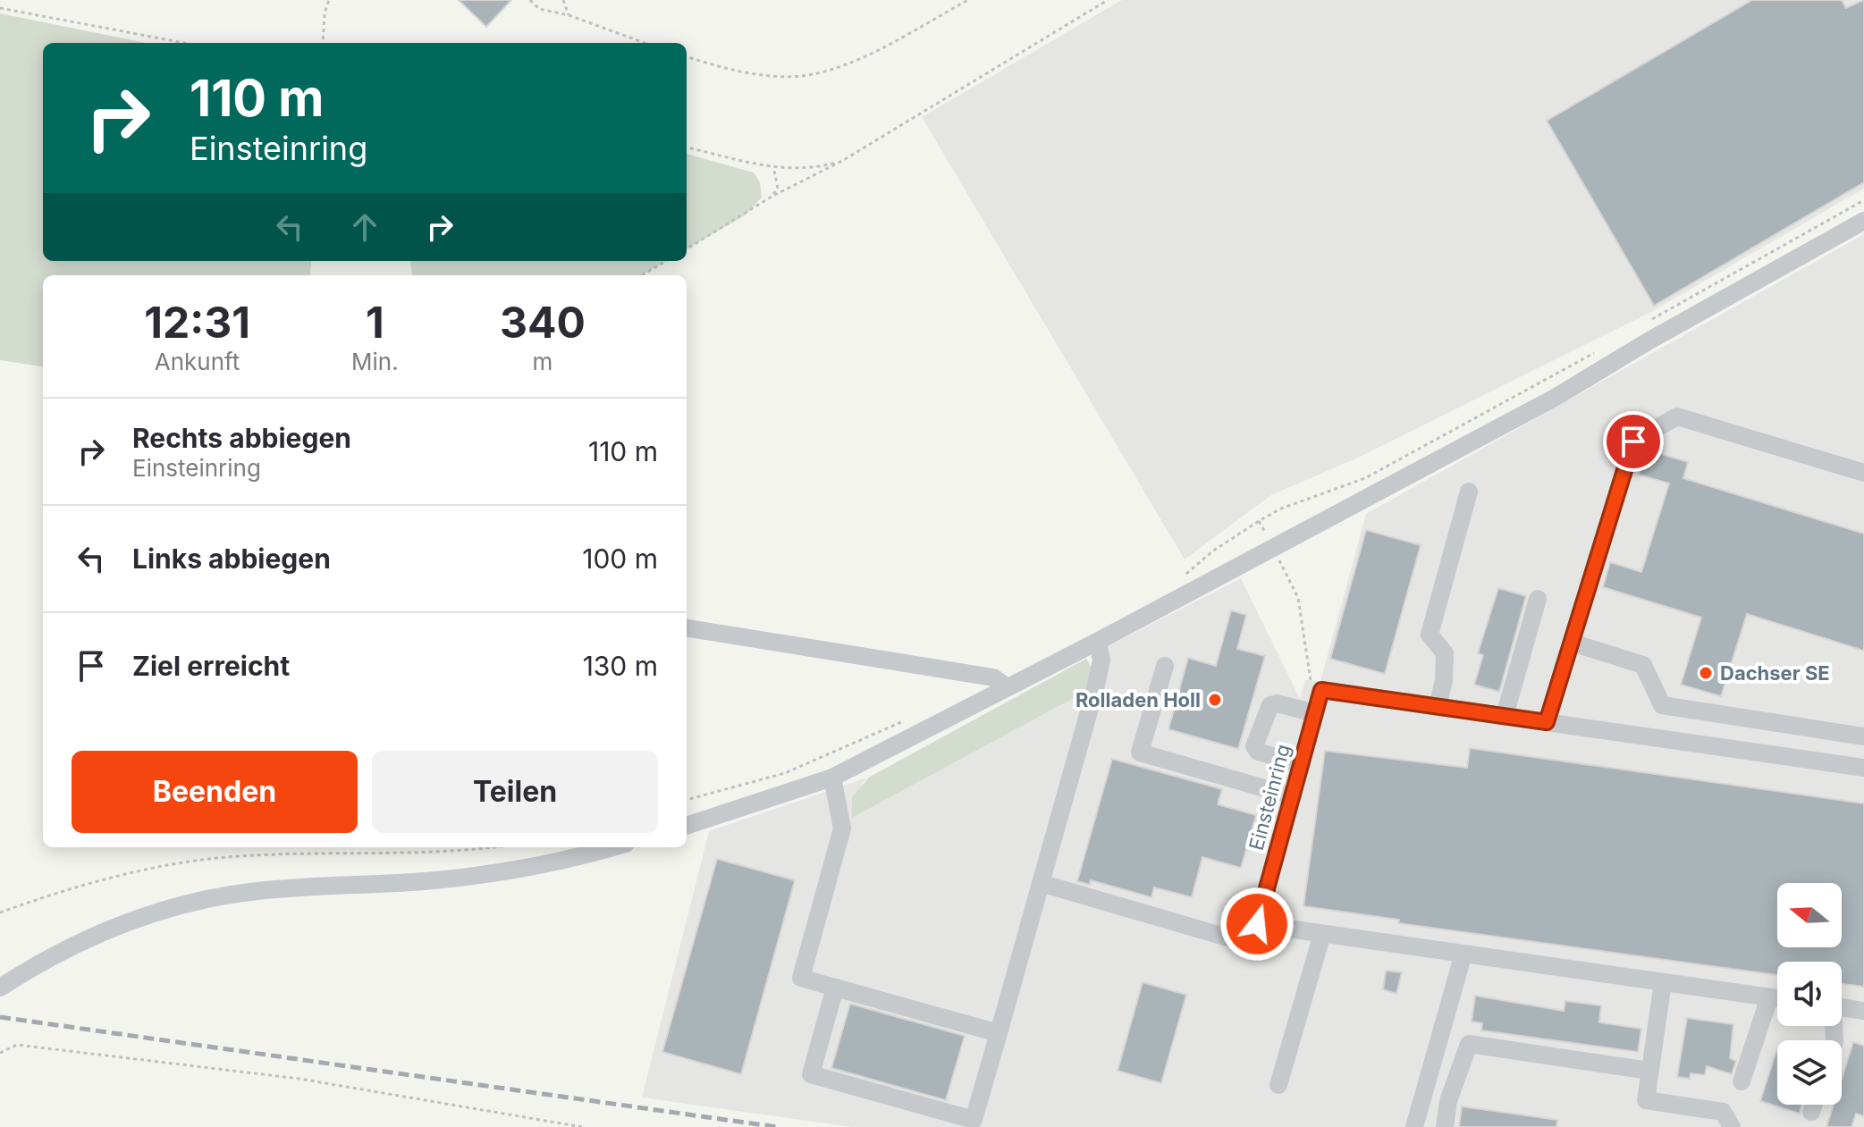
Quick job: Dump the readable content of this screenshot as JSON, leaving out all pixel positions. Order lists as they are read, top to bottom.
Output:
{
  "streets": {
    "street": ["Einsteinring"]
  },
  "places": ["Dachser SE", "Rolladen Holl"],
  "north": "left",
  "page": {
    "turn": ["110 m", "Einsteinring"],
    "eta": [
      "12:31",
      "Ankunft",
      "1",
      "Min.",
      "340",
      "m"
    ],
    "list": [
      {
        "name": "Rechts abbiegen",
        "note": "Einsteinring",
        "value": "110 m"
      },
      {
        "name": "Links abbiegen",
        "value": "100 m"
      },
      {
        "name": "Ziel erreicht",
        "value": "130 m"
      }
    ],
    "buttons": ["Beenden", "Teilen"]
  }
}
